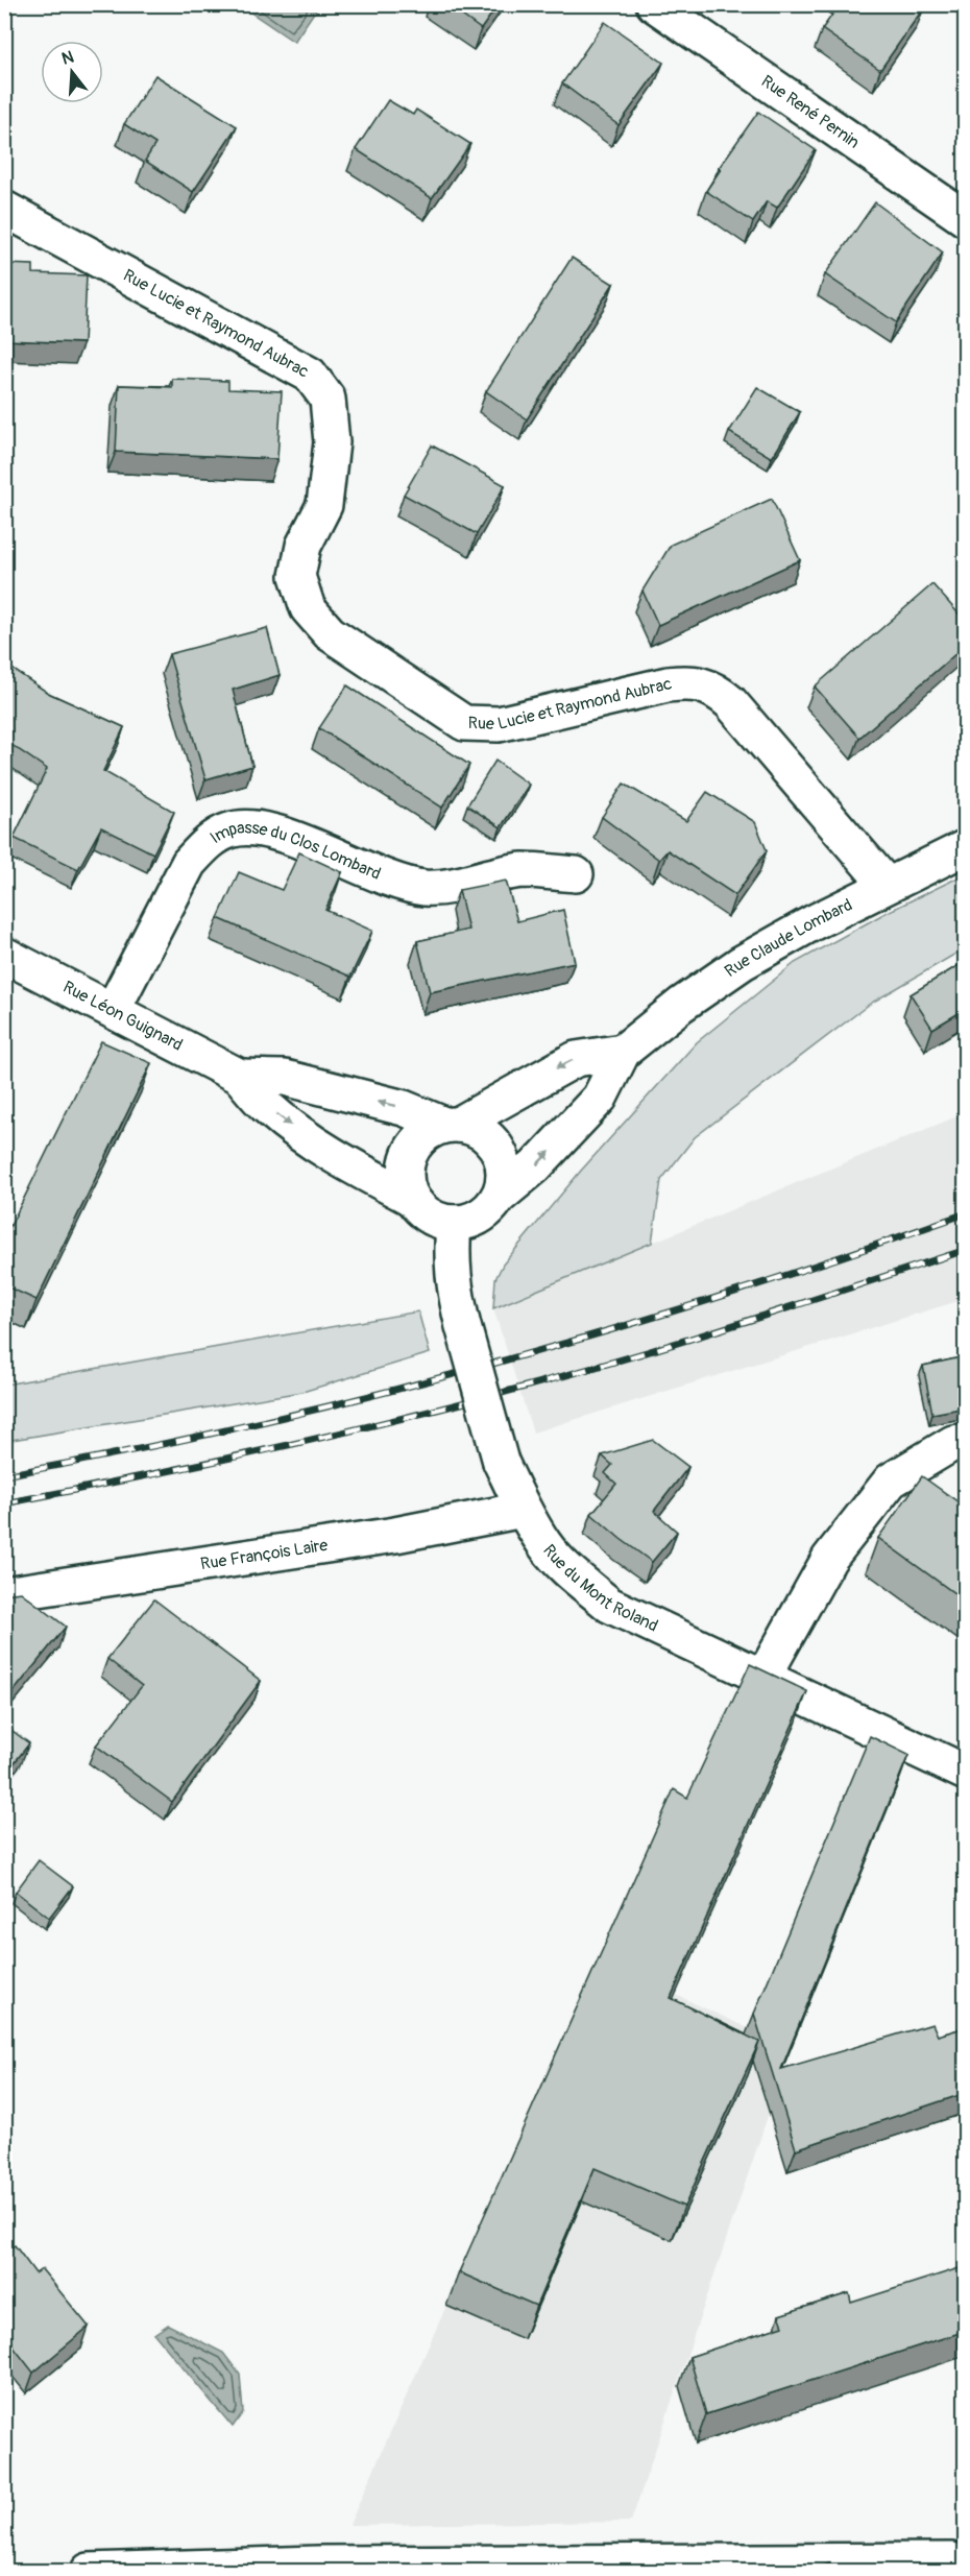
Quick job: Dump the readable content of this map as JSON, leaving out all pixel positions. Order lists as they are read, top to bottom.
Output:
{
  "streets": {
    "street": [
      "Rue René Pernin",
      "Rue Lucie et Raymond Aubrac",
      "Impasse du Clos Lombard",
      "Rue Claude Lombard",
      "Rue Léon Guignard",
      "Rue François Laire",
      "Rue du Mont Roland"
    ]
  },
  "crossings": [
    ["Rue Lucie et Raymond Aubrac", "Rue Claude Lombard"],
    ["Impasse du Clos Lombard", "Rue Léon Guignard"],
    ["Rue Claude Lombard", "Rue Léon Guignard"],
    ["Rue Claude Lombard", "Rue du Mont Roland"],
    ["Rue Léon Guignard", "Rue du Mont Roland"],
    ["Rue François Laire", "Rue du Mont Roland"]
  ],
  "north": "top"
}
